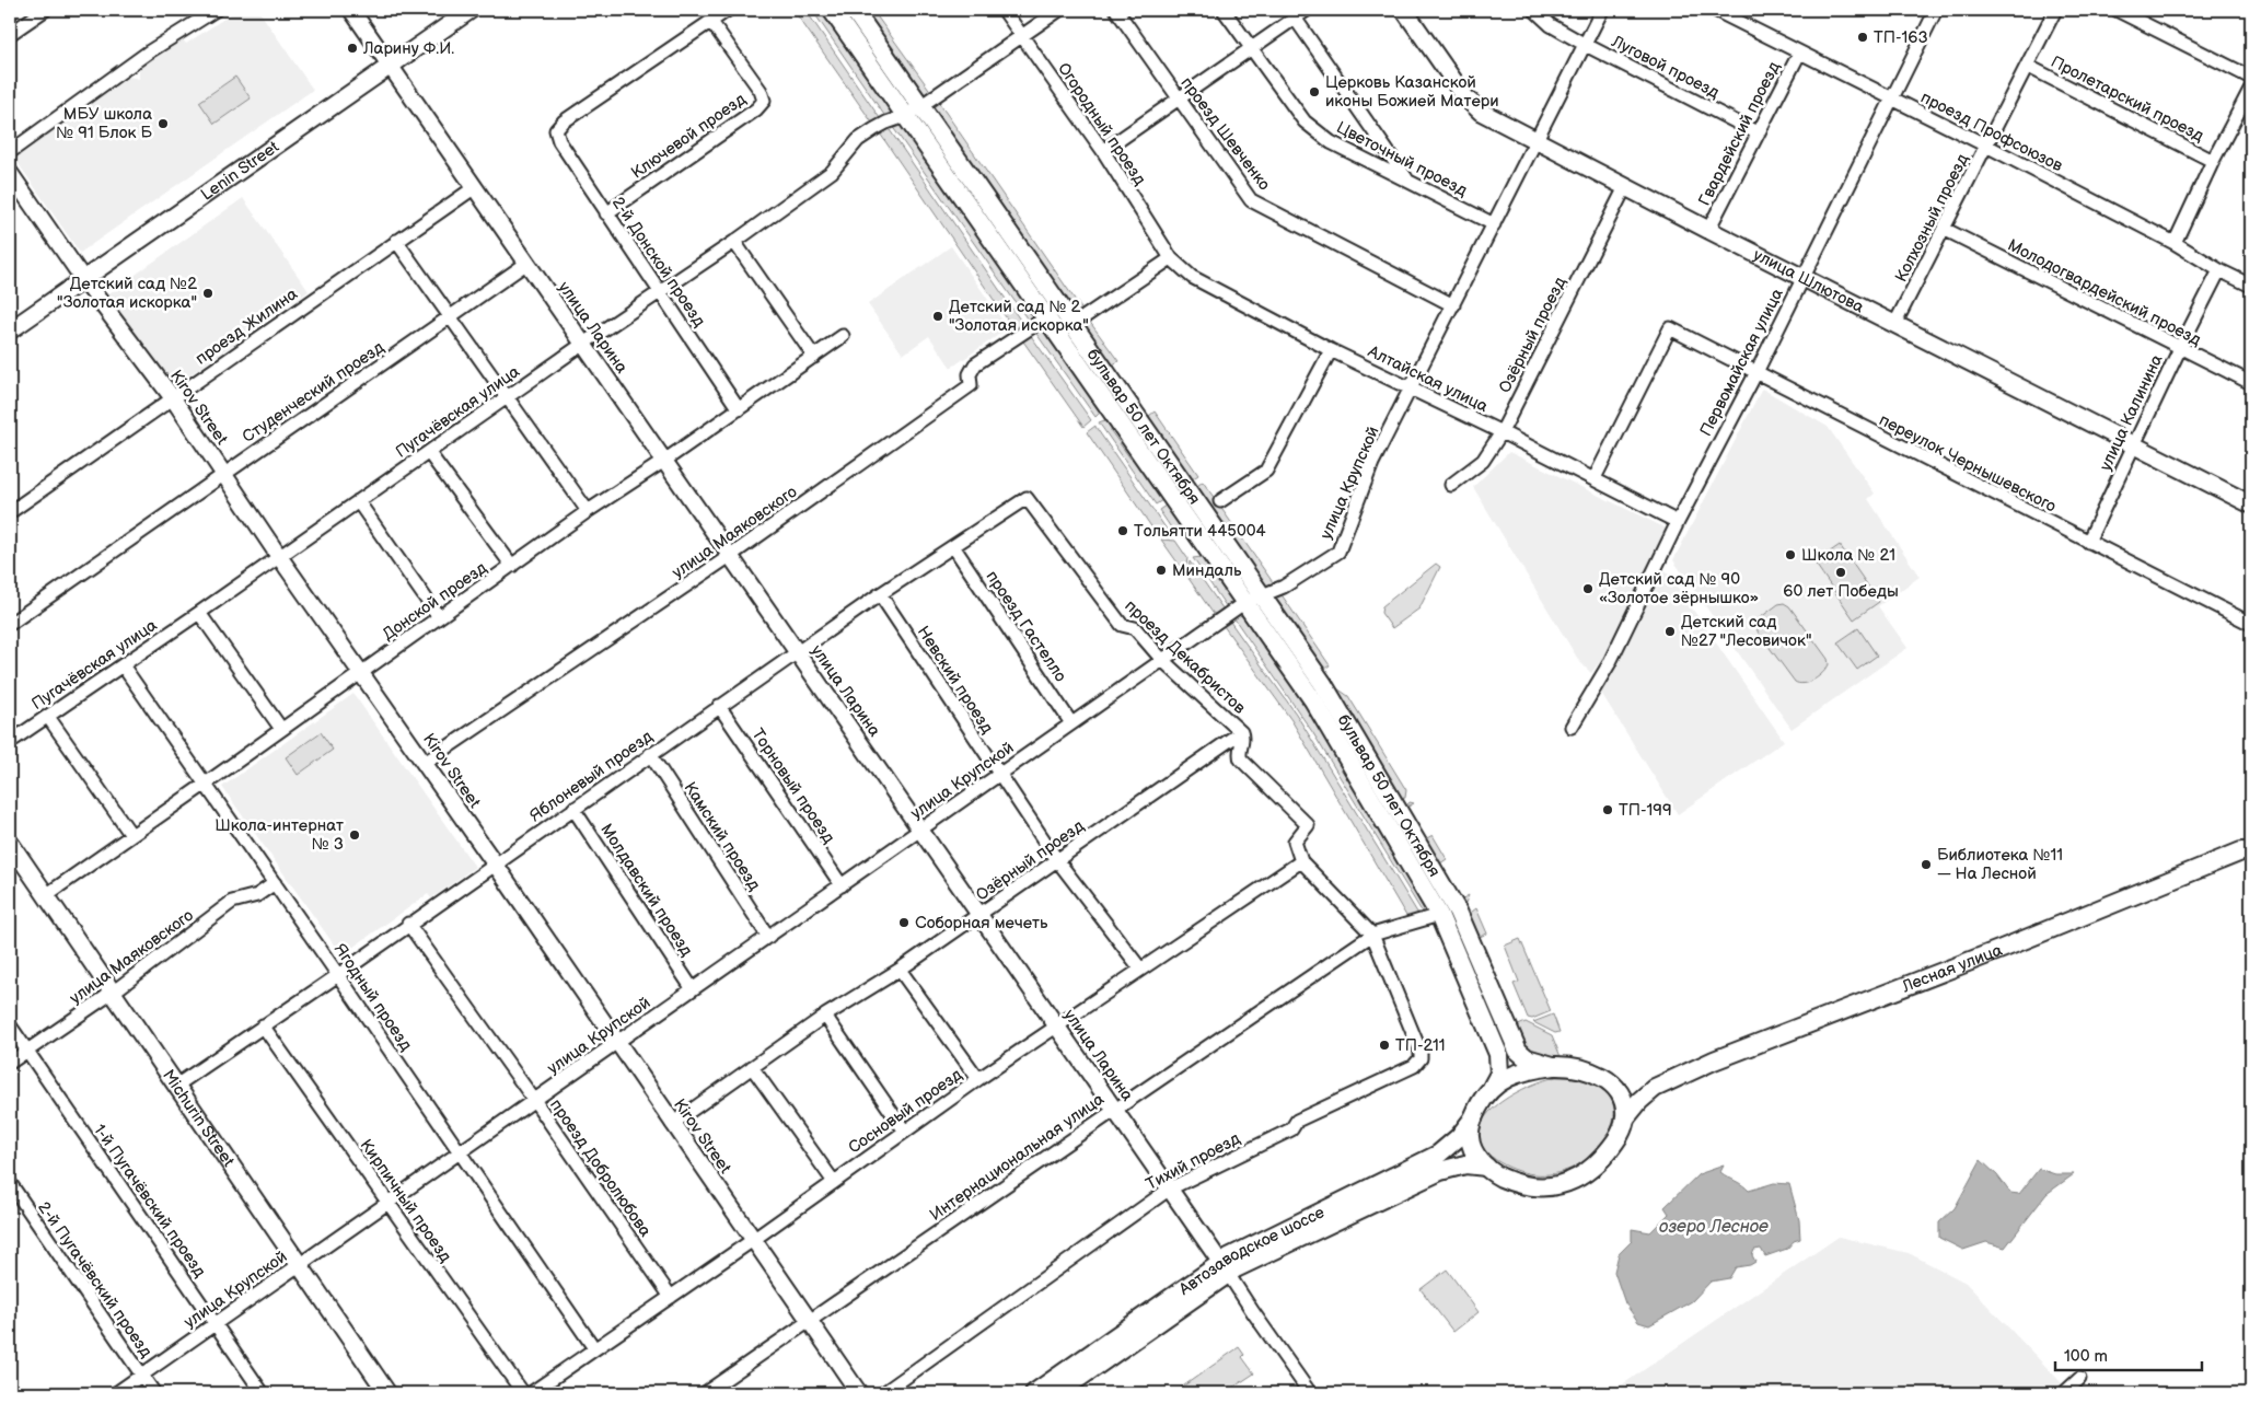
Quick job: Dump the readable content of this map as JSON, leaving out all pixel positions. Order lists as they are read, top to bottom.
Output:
{
  "streets": {
    "main road": [
      "Lenin Street",
      "улица Шлютова",
      "бульвар 50 лет Октября",
      "Лесная улица",
      "Michurin Street",
      "Автозаводское шоссе"
    ],
    "street": [
      "Луговой проезд",
      "Пролетарский проезд",
      "Огородный проезд",
      "проезд Профсоюзов",
      "проезд Шевченко",
      "Гвардейский проезд",
      "Ключевой проезд",
      "Цветочный проезд",
      "Колхозный проезд",
      "2-й Донской проезд",
      "Молодогвардейский проезд",
      "проезд Жилина",
      "улица Ларина",
      "Озёрный проезд",
      "Первомайская улица",
      "Алтайская улица",
      "Студенческий проезд",
      "Kirov Street",
      "Пугачёвская улица",
      "улица Калинина",
      "переулок Чернышевского",
      "улица Крупской",
      "улица Маяковского",
      "Донской проезд",
      "проезд Гастелло",
      "проезд Декабристов",
      "Невский проезд",
      "Яблоневый проезд",
      "Торновый проезд",
      "Камский проезд",
      "Молдавский проезд",
      "Ягодный проезд",
      "Сосновый проезд",
      "Интернациональная улица",
      "Тихий проезд",
      "проезд Добролюбова",
      "1-й Пугачёвский проезд",
      "Кирпичный проезд",
      "2-й Пугачёвский проезд"
    ]
  },
  "crossings": [
    ["Луговой проезд", "Гвардейский проезд"],
    ["Луговой проезд", "улица Крупской"],
    ["Пролетарский проезд", "Колхозный проезд"],
    ["Огородный проезд", "Алтайская улица"],
    ["проезд Профсоюзов", "Гвардейский проезд"],
    ["проезд Профсоюзов", "Колхозный проезд"],
    ["проезд Профсоюзов", "Первомайская улица"],
    ["проезд Профсоюзов", "улица Калинина"],
    ["проезд Шевченко", "улица Крупской"],
    ["Гвардейский проезд", "улица Шлютова"],
    ["Ключевой проезд", "2-й Донской проезд"],
    ["Цветочный проезд", "улица Крупской"],
    ["Lenin Street", "улица Ларина"],
    ["Lenin Street", "Kirov Street"],
    ["Колхозный проезд", "улица Шлютова"],
    ["Колхозный проезд", "Молодогвардейский проезд"],
    ["2-й Донской проезд", "Пугачёвская улица"],
    ["2-й Донской проезд", "Донской проезд"],
    ["улица Шлютова", "Озёрный проезд"],
    ["улица Шлютова", "Первомайская улица"],
    ["улица Шлютова", "улица Калинина"],
    ["улица Шлютова", "улица Крупской"],
    ["Молодогвардейский проезд", "улица Калинина"],
    ["проезд Жилина", "улица Ларина"],
    ["проезд Жилина", "Kirov Street"],
    ["улица Ларина", "Озёрный проезд"],
    ["улица Ларина", "Студенческий проезд"],
    ["улица Ларина", "Пугачёвская улица"],
    ["улица Ларина", "улица Крупской"],
    ["улица Ларина", "улица Маяковского"],
    ["улица Ларина", "Донской проезд"],
    ["улица Ларина", "Яблоневый проезд"],
    ["улица Ларина", "Сосновый проезд"],
    ["улица Ларина", "Интернациональная улица"],
    ["улица Ларина", "Тихий проезд"],
    ["улица Ларина", "Автозаводское шоссе"],
    ["Озёрный проезд", "Алтайская улица"],
    ["Озёрный проезд", "Kirov Street"],
    ["Озёрный проезд", "проезд Декабристов"],
    ["Озёрный проезд", "Невский проезд"],
    ["Первомайская улица", "Алтайская улица"],
    ["Первомайская улица", "переулок Чернышевского"],
    ["Алтайская улица", "переулок Чернышевского"],
    ["Алтайская улица", "улица Крупской"],
    ["Студенческий проезд", "Kirov Street"],
    ["Kirov Street", "Пугачёвская улица"],
    ["Kirov Street", "улица Крупской"],
    ["Kirov Street", "улица Маяковского"],
    ["Kirov Street", "Донской проезд"],
    ["Kirov Street", "Яблоневый проезд"],
    ["Kirov Street", "Сосновый проезд"],
    ["Kirov Street", "Интернациональная улица"],
    ["Пугачёвская улица", "бульвар 50 лет Октября"],
    ["Пугачёвская улица", "Ягодный проезд"],
    ["улица Калинина", "переулок Чернышевского"],
    ["бульвар 50 лет Октября", "улица Крупской"],
    ["бульвар 50 лет Октября", "улица Маяковского"],
    ["бульвар 50 лет Октября", "Лесная улица"],
    ["бульвар 50 лет Октября", "Интернациональная улица"],
    ["бульвар 50 лет Октября", "Автозаводское шоссе"],
    ["улица Крупской", "проезд Гастелло"],
    ["улица Крупской", "проезд Декабристов"],
    ["улица Крупской", "Невский проезд"],
    ["улица Крупской", "Торновый проезд"],
    ["улица Крупской", "Камский проезд"],
    ["улица Крупской", "Молдавский проезд"],
    ["улица Крупской", "Ягодный проезд"],
    ["улица Крупской", "Michurin Street"],
    ["улица Крупской", "проезд Добролюбова"],
    ["улица Крупской", "1-й Пугачёвский проезд"],
    ["улица Крупской", "Кирпичный проезд"],
    ["улица Крупской", "2-й Пугачёвский проезд"],
    ["улица Маяковского", "Ягодный проезд"],
    ["улица Маяковского", "Michurin Street"],
    ["улица Маяковского", "1-й Пугачёвский проезд"],
    ["Донской проезд", "Ягодный проезд"],
    ["Донской проезд", "Michurin Street"],
    ["проезд Гастелло", "Яблоневый проезд"],
    ["проезд Декабристов", "Яблоневый проезд"],
    ["проезд Декабристов", "Сосновый проезд"],
    ["Невский проезд", "Яблоневый проезд"],
    ["Невский проезд", "Сосновый проезд"],
    ["Яблоневый проезд", "Торновый проезд"],
    ["Яблоневый проезд", "Камский проезд"],
    ["Яблоневый проезд", "Молдавский проезд"],
    ["Яблоневый проезд", "Ягодный проезд"],
    ["Яблоневый проезд", "Michurin Street"],
    ["Яблоневый проезд", "проезд Добролюбова"],
    ["Яблоневый проезд", "Кирпичный проезд"],
    ["Лесная улица", "Автозаводское шоссе"],
    ["Ягодный проезд", "Сосновый проезд"],
    ["Сосновый проезд", "проезд Добролюбова"],
    ["Интернациональная улица", "Тихий проезд"]
  ],
  "water": ["озеро Лесное"],
  "places": [
    "ТП-163",
    "Ларину Ф.И.",
    "Церковь Казанской иконы Божией Матери",
    "МБУ школа № 91 Блок Б",
    "Детский сад №2 \"Золотая искорка\"",
    "Детский сад № 2 \"Золотая искорка\"",
    "Тольятти 445004",
    "Школа № 21",
    "Миндаль",
    "60 лет Победы",
    "Детский сад № 90 «Золотое зёрнышко»",
    "Детский сад №27 \"Лесовичок\"",
    "ТП-199",
    "Школа-интернат № 3",
    "Библиотека №11 — На Лесной",
    "Cоборная мечеть",
    "ТП-211"
  ],
  "scale_bar": "100 m"
}
